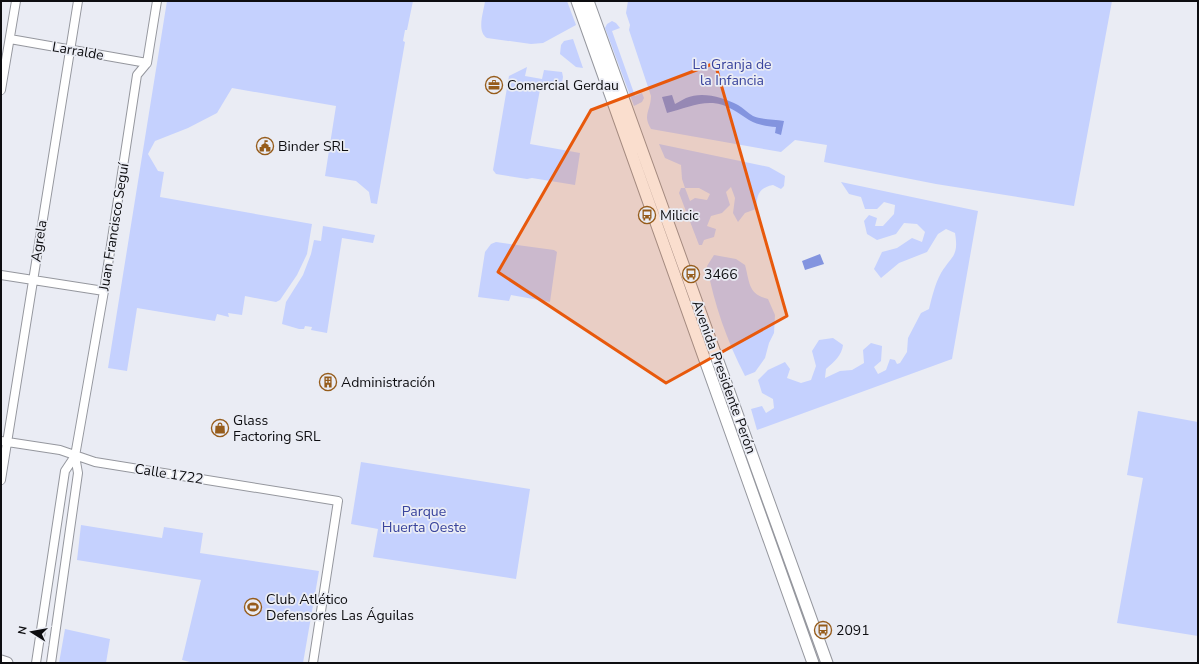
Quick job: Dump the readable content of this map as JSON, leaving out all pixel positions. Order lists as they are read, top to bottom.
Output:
{
  "streets": {
    "main road": ["Avenida Presidente Perón"],
    "street": [
      "Larralde",
      "Juan Francisco Seguí",
      "Agrela",
      "Calle 1722"
    ]
  },
  "crossings": [
    ["Larralde", "Juan Francisco Seguí"],
    ["Larralde", "Agrela"],
    ["Juan Francisco Seguí", "Calle 1722"],
    ["Agrela", "Calle 1722"]
  ],
  "parks": ["La Granja de la Infancia", "Parque Huerta Oeste"],
  "places": {
    "office": ["Comercial Gerdau"],
    "public building": ["Binder SRL"],
    "bus stop": ["Milicic", "3466", "2091"],
    "building": ["Administración"],
    "shop": ["Glass Factoring SRL"],
    "sports": ["Club Atlético Defensores Las Águilas"]
  },
  "north": "left"
}
